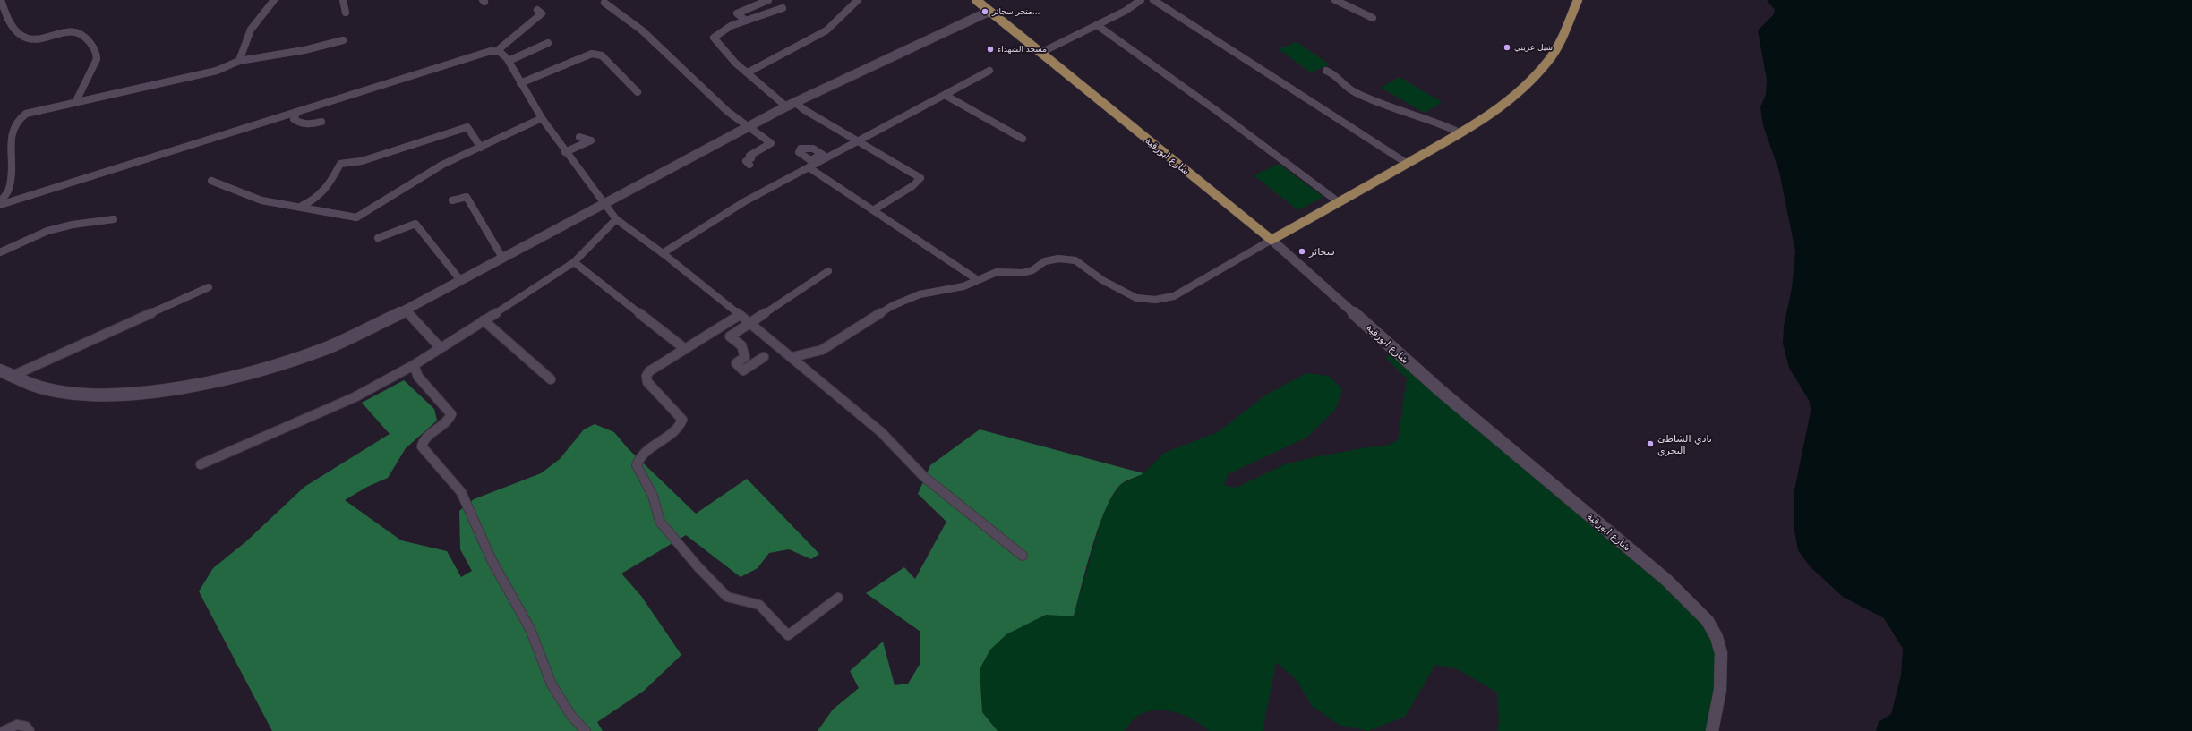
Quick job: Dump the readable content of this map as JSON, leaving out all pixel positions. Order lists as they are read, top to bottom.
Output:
{
  "streets": {
    "main road": ["شارع ابورقية"]
  },
  "places": [
    "متجر سجائر،،،",
    "شيل عريبي",
    "مسجد الشهداء",
    "سجائر",
    "نادي الشاطئ البحري"
  ]
}
